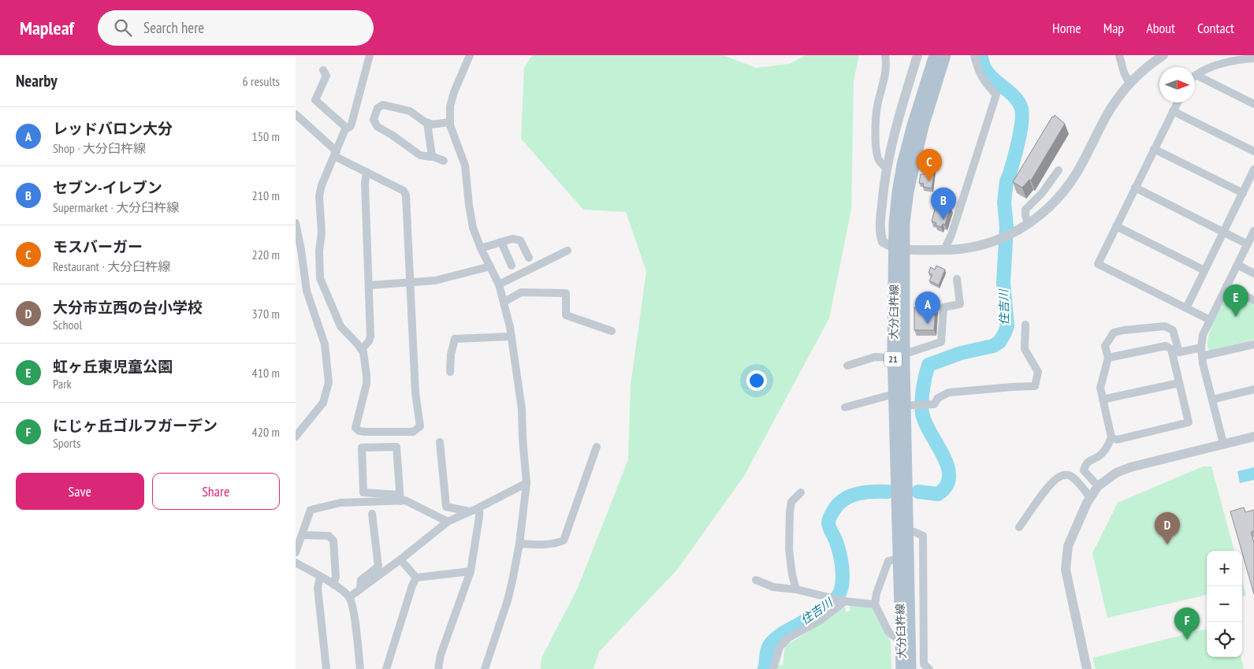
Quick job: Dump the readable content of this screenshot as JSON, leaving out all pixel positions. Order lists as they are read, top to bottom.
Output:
{
  "streets": {
    "main road": ["大分臼杵線", "21"]
  },
  "water": ["住吉川"],
  "north": "right",
  "page": {
    "header": "Mapleaf",
    "search": "Search here",
    "nav": [
      "Home",
      "Map",
      "About",
      "Contact"
    ],
    "heading": ["Nearby", "6 results"],
    "list": [
      {
        "mark": "A",
        "name": "レッドバロン大分",
        "note": "Shop · 大分臼杵線",
        "value": "150 m"
      },
      {
        "mark": "B",
        "name": "セブン-イレブン",
        "note": "Supermarket · 大分臼杵線",
        "value": "210 m"
      },
      {
        "mark": "C",
        "name": "モスバーガー",
        "note": "Restaurant · 大分臼杵線",
        "value": "220 m"
      },
      {
        "mark": "D",
        "name": "大分市立西の台小学校",
        "note": "School",
        "value": "370 m"
      },
      {
        "mark": "E",
        "name": "虹ヶ丘東児童公園",
        "note": "Park",
        "value": "410 m"
      },
      {
        "mark": "F",
        "name": "にじヶ丘ゴルフガーデン",
        "note": "Sports",
        "value": "420 m"
      }
    ],
    "pins": [
      "C",
      "B",
      "E",
      "A",
      "D",
      "F"
    ],
    "buttons": ["Save", "Share"],
    "map_buttons": ["+", "−"]
  }
}
